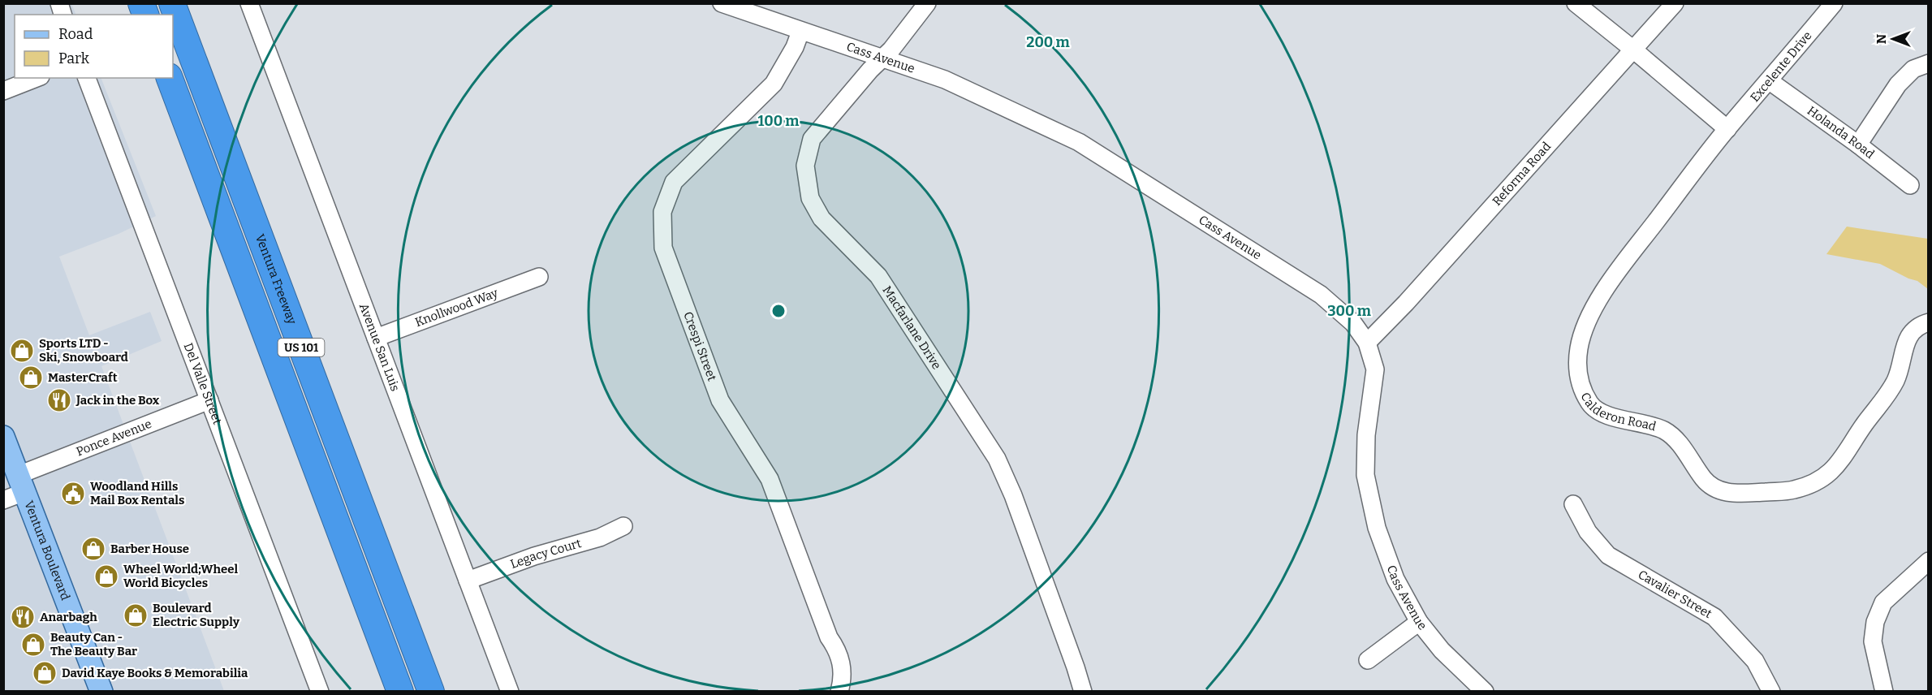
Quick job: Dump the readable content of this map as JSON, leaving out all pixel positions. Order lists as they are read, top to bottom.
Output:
{
  "streets": {
    "highway": ["Ventura Freeway", "US 101"],
    "main road": ["Ventura Boulevard"],
    "street": [
      "Cass Avenue",
      "Excelente Drive",
      "Holanda Road",
      "Reforma Road",
      "Knollwood Way",
      "Macfarlane Drive",
      "Crespi Street",
      "Avenue San Luis",
      "Del Valle Street",
      "Calderon Road",
      "Ponce Avenue",
      "Legacy Court",
      "Cavalier Street"
    ]
  },
  "crossings": [
    ["Cass Avenue", "Reforma Road"],
    ["Cass Avenue", "Macfarlane Drive"],
    ["Cass Avenue", "Crespi Street"],
    ["Excelente Drive", "Holanda Road"],
    ["Excelente Drive", "Calderon Road"],
    ["Knollwood Way", "Avenue San Luis"],
    ["Avenue San Luis", "Legacy Court"],
    ["Del Valle Street", "Ponce Avenue"],
    ["Ponce Avenue", "Ventura Boulevard"]
  ],
  "places": {
    "shop": [
      "Sports LTD - Ski, Snowboard",
      "MasterCraft",
      "Barber House",
      "Wheel World;Wheel World Bicycles",
      "Boulevard Electric Supply",
      "Beauty Can - The Beauty Bar",
      "David Kaye Books & Memorabilia"
    ],
    "restaurant": ["Jack in the Box", "Anarbagh"],
    "public building": ["Woodland Hills Mail Box Rentals"]
  },
  "legend": ["Road", "Park"],
  "north": "left",
  "rings": ["200 m", "100 m", "300 m"]
}
